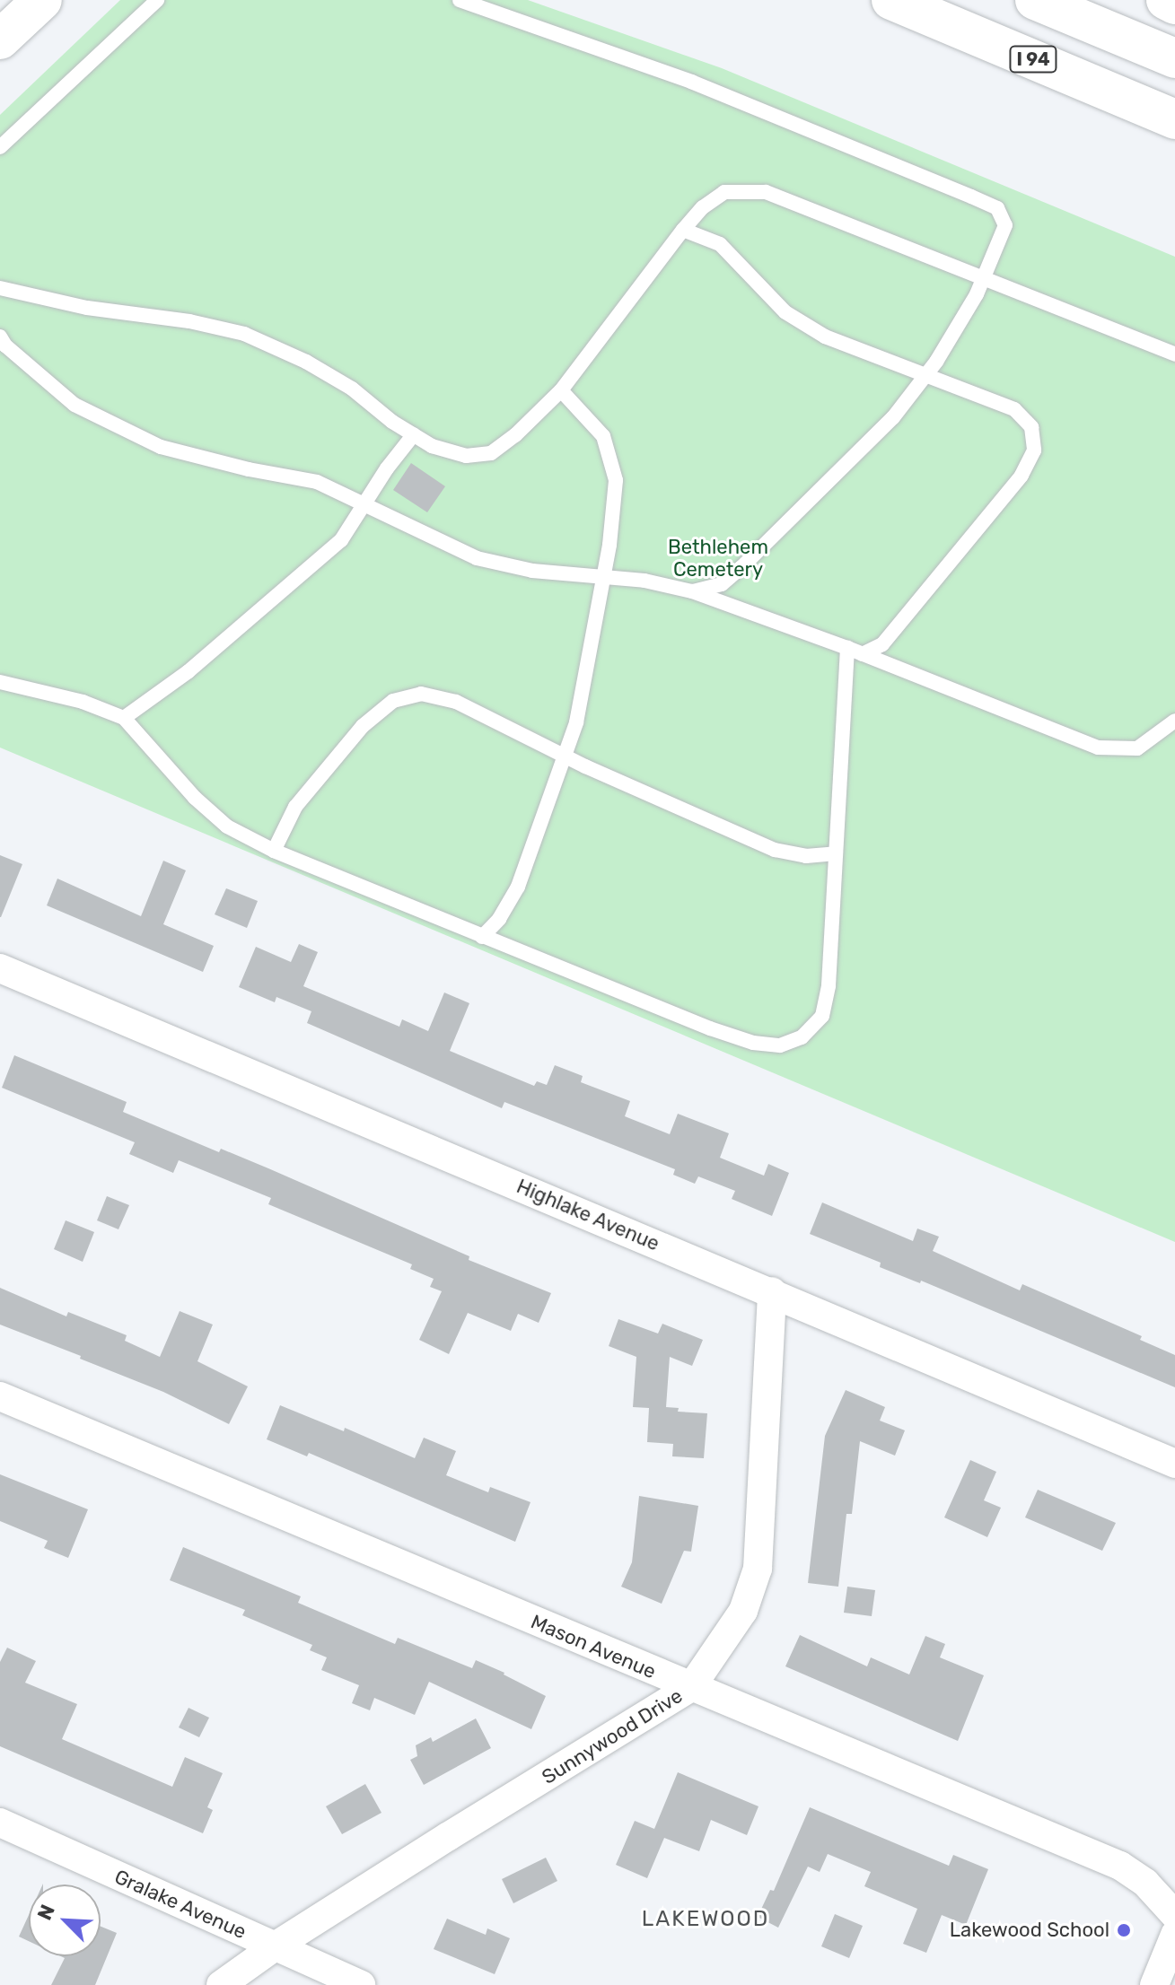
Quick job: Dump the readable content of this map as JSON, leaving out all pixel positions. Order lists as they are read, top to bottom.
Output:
{
  "streets": {
    "main road": ["I 94"],
    "street": [
      "Highlake Avenue",
      "Mason Avenue",
      "Sunnywood Drive",
      "Gralake Avenue"
    ]
  },
  "crossings": [
    ["Highlake Avenue", "Sunnywood Drive"],
    ["Mason Avenue", "Sunnywood Drive"],
    ["Sunnywood Drive", "Gralake Avenue"]
  ],
  "districts": ["LAKEWOOD"],
  "parks": ["Bethlehem Cemetery"],
  "places": ["Lakewood School"],
  "north": "top left"
}
